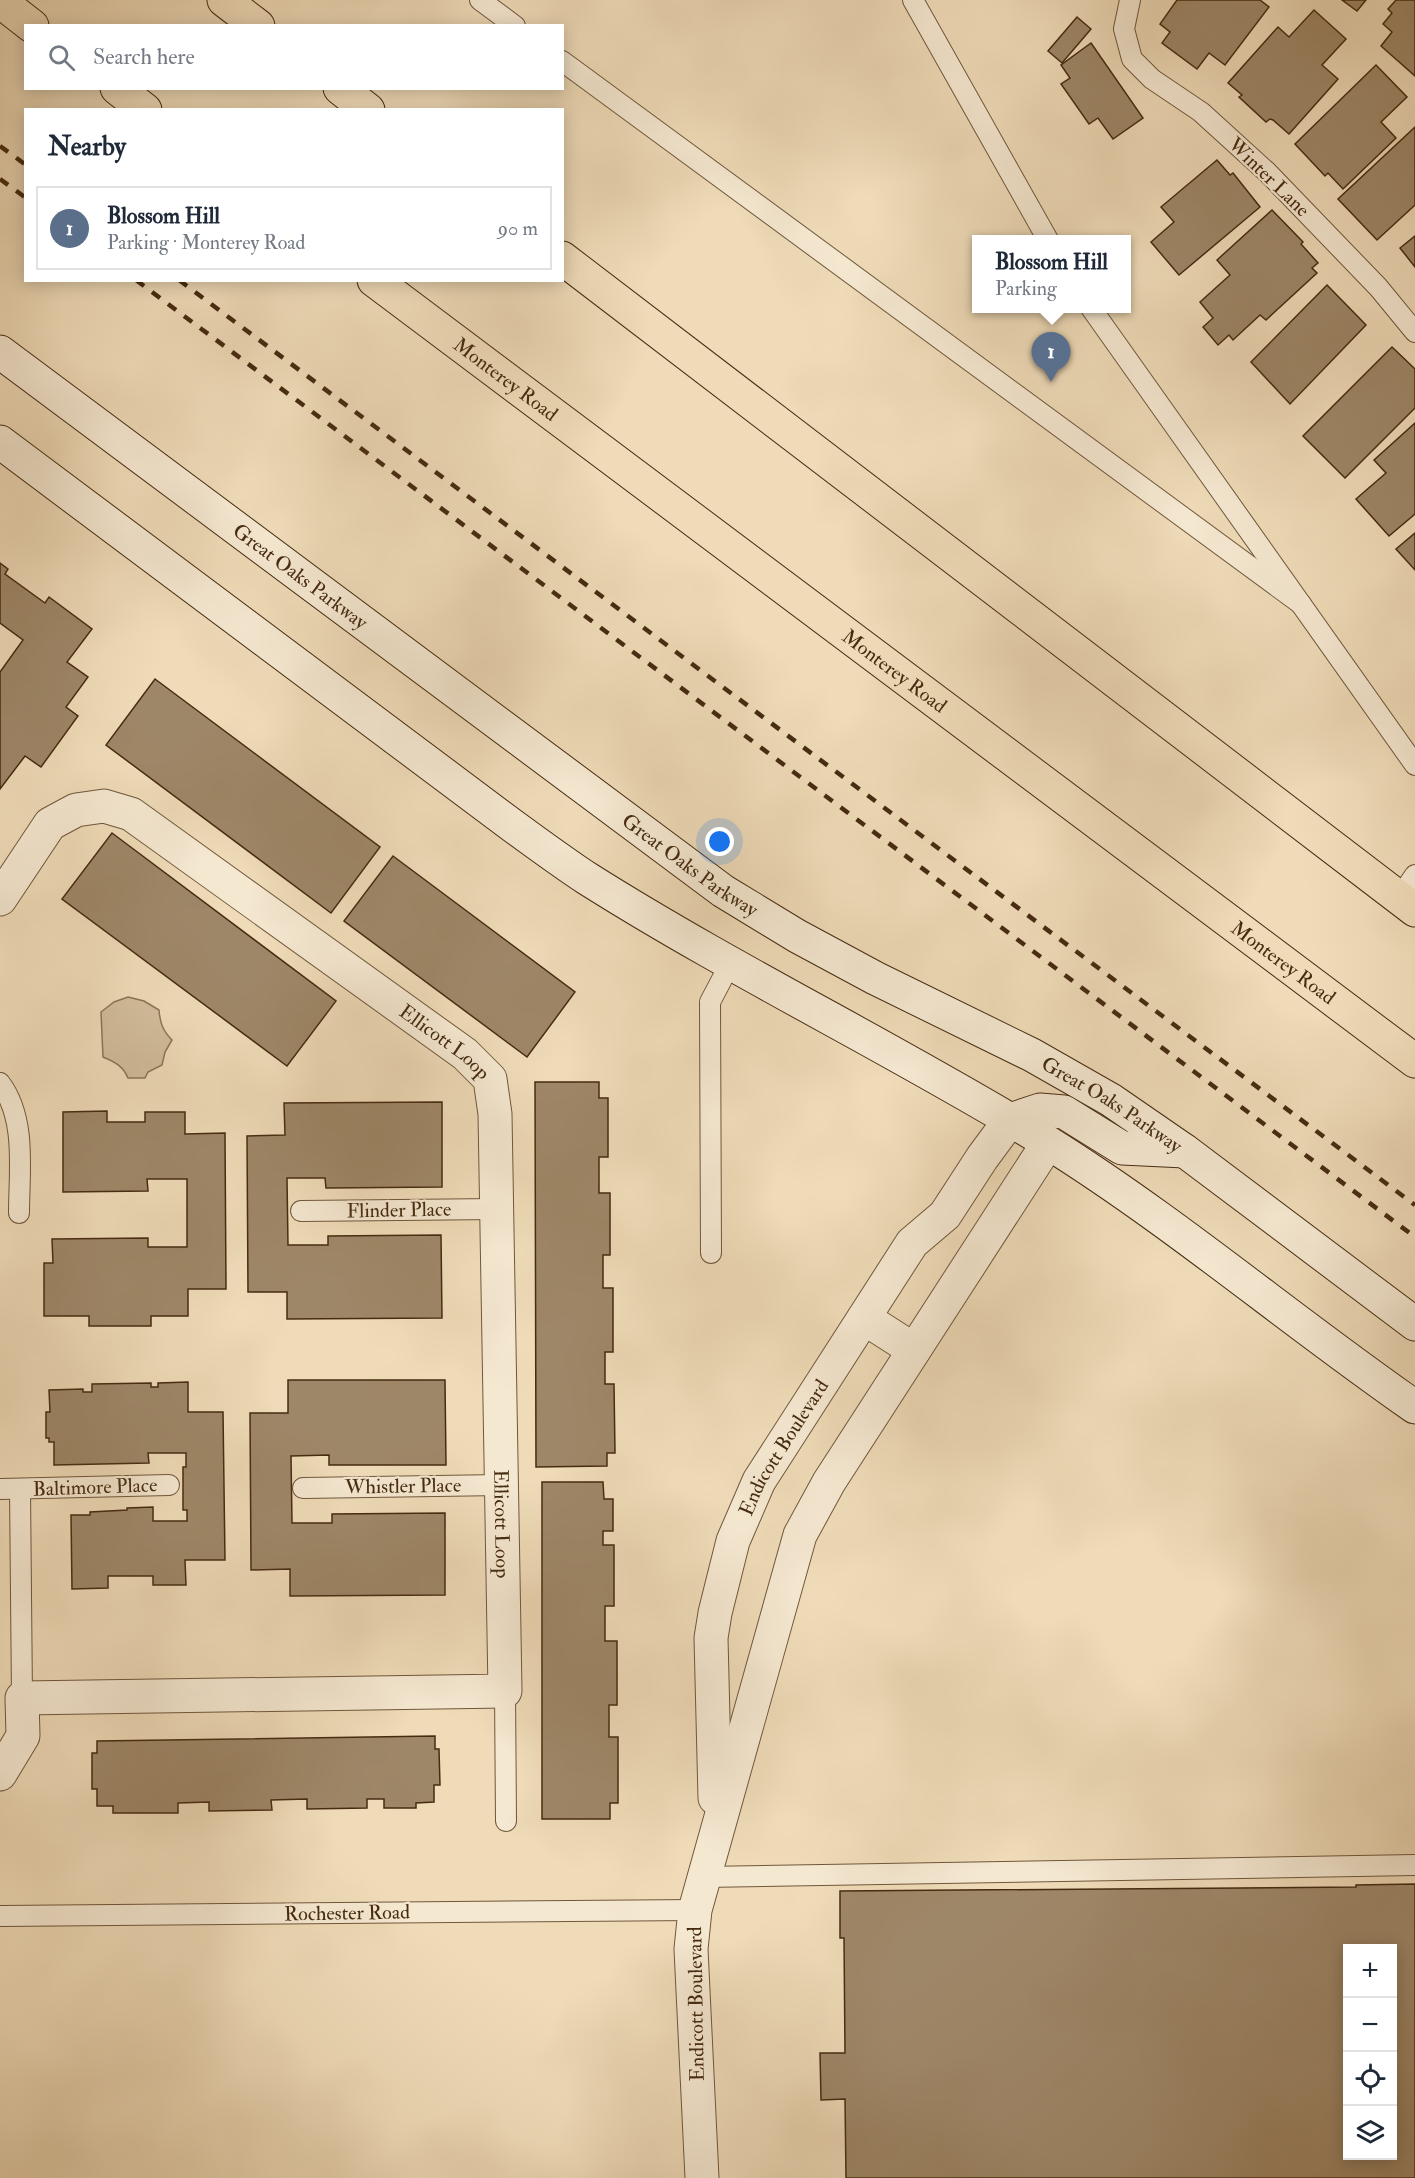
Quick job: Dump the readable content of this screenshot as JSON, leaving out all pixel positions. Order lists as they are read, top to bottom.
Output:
{
  "streets": {
    "main road": ["Monterey Road"],
    "street": ["Great Oaks Parkway", "Ellicott Loop", "Endicott Boulevard"],
    "lane": [
      "Winter Lane",
      "Flinder Place",
      "Whistler Place",
      "Baltimore Place",
      "Rochester Road"
    ]
  },
  "crossings": [
    ["Ellicott Loop", "Flinder Place"],
    ["Ellicott Loop", "Whistler Place"],
    ["Endicott Boulevard", "Rochester Road"]
  ],
  "page": {
    "search": "Search here",
    "heading": "Nearby",
    "list": [
      {
        "mark": "1",
        "name": "Blossom Hill",
        "note": "Parking · Monterey Road",
        "value": "90 m"
      }
    ],
    "popup": ["Blossom Hill", "Parking"],
    "pins": "1",
    "map_buttons": ["+", "−"]
  }
}
